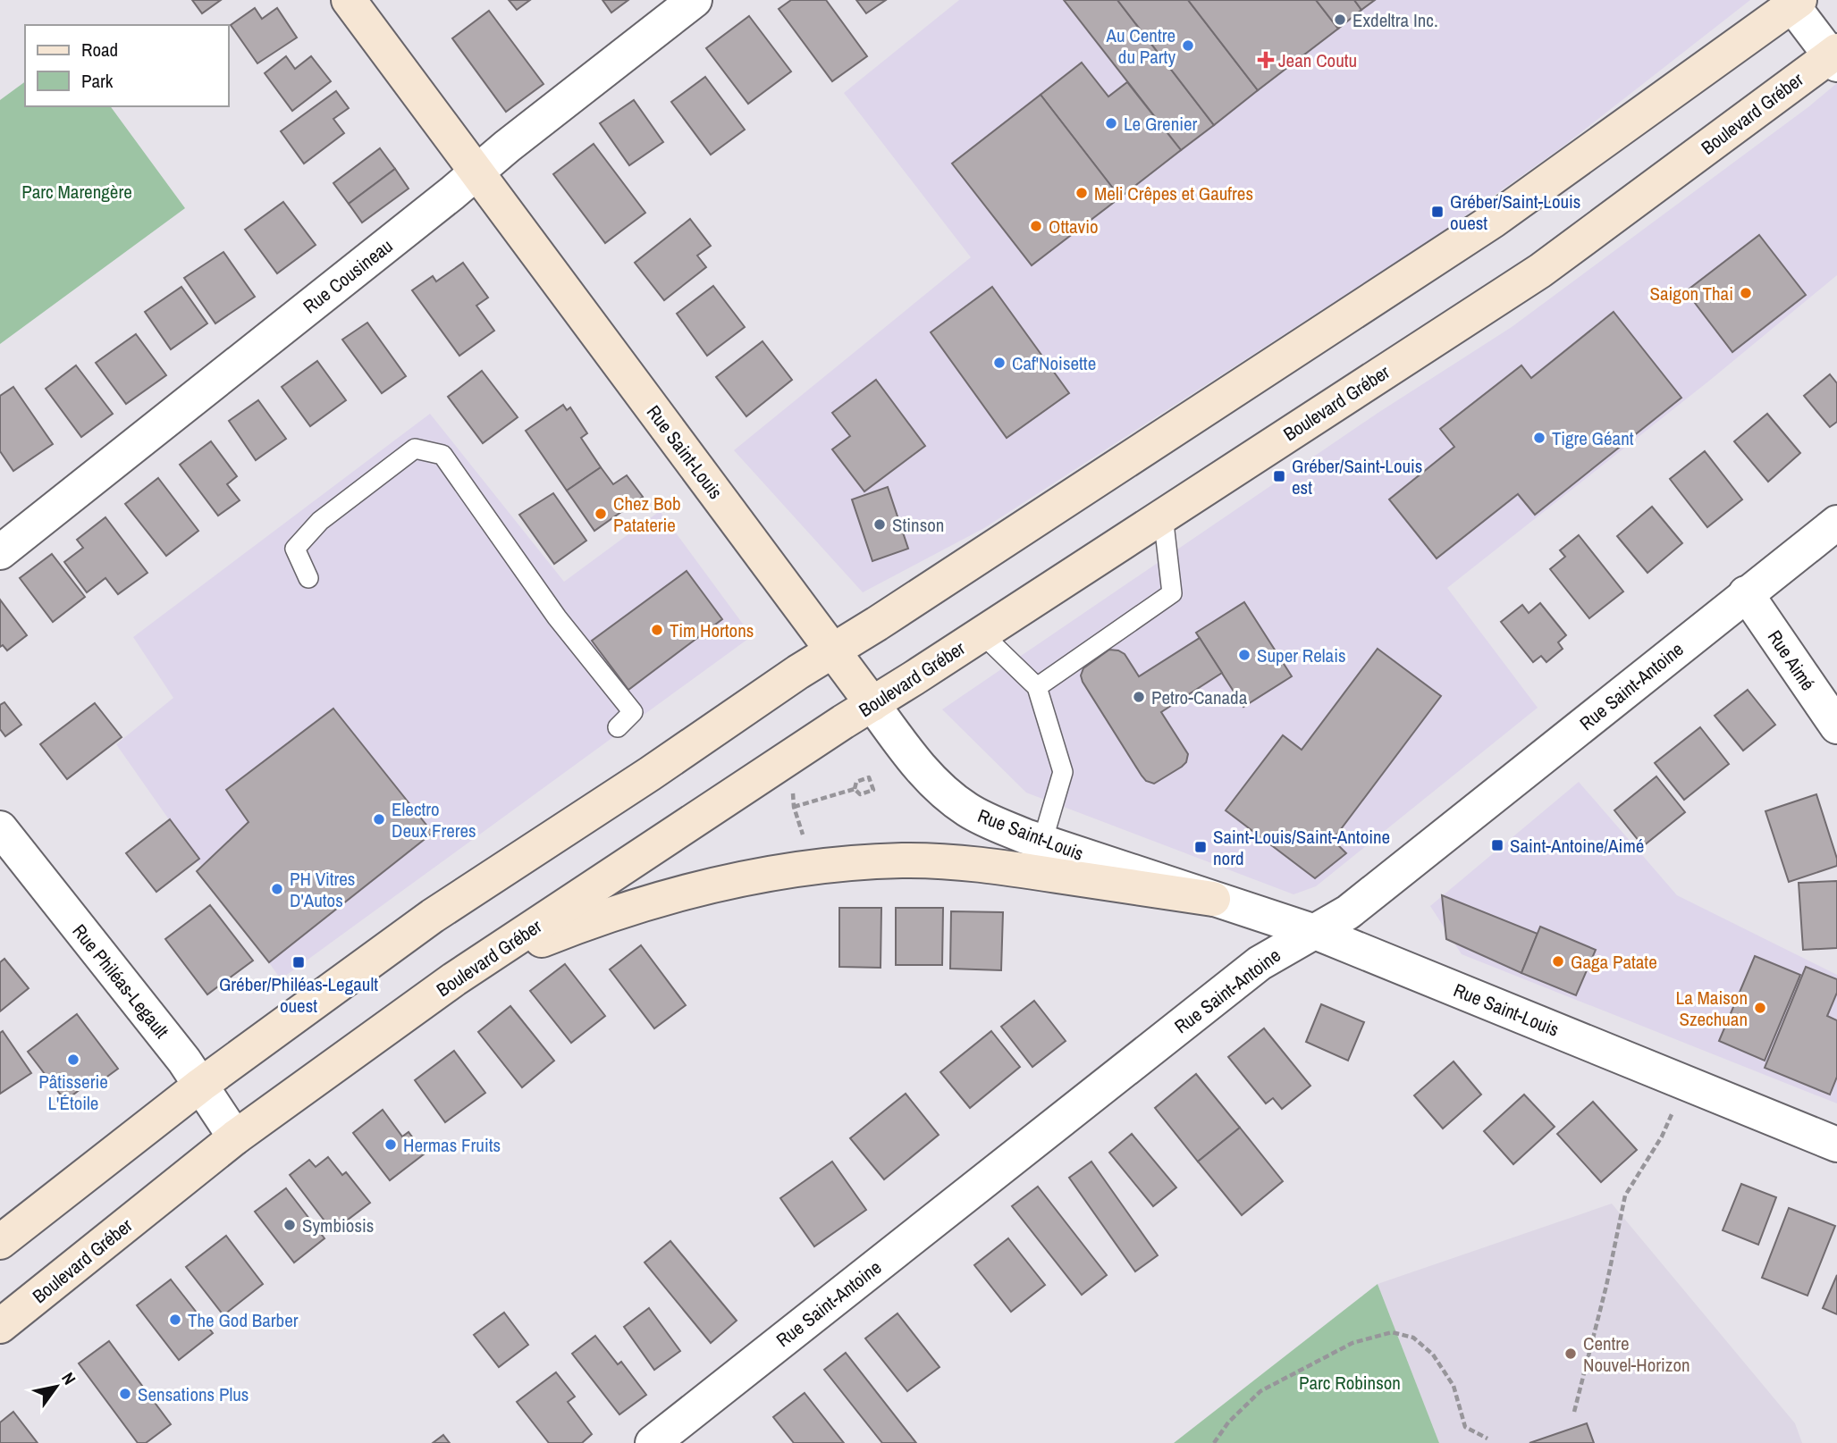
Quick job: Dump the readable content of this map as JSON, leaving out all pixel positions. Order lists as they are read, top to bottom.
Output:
{
  "streets": {
    "main road": ["Boulevard Gréber", "Rue Saint-Louis"],
    "street": [
      "Rue Cousineau",
      "Rue Aimé",
      "Rue Saint-Antoine",
      "Rue Philéas-Legault"
    ]
  },
  "crossings": [
    ["Boulevard Gréber", "Rue Saint-Louis"],
    ["Boulevard Gréber", "Rue Philéas-Legault"],
    ["Rue Cousineau", "Rue Saint-Louis"],
    ["Rue Saint-Louis", "Rue Saint-Antoine"],
    ["Rue Aimé", "Rue Saint-Antoine"]
  ],
  "parks": ["Parc Marengère", "Parc Robinson"],
  "places": {
    "other": [
      "Exdeltra Inc.",
      "Au Centre du Party",
      "Le Grenier",
      "Meli Crêpes et Gaufres",
      "Ottavio",
      "Saigon Thai",
      "Caf'Noisette",
      "Tigre Géant",
      "Chez Bob Pataterie",
      "Stinson",
      "Tim Hortons",
      "Super Relais",
      "Petro-Canada",
      "Electro Deux Freres",
      "PH Vitres D'Autos",
      "Gaga Patate",
      "La Maison Szechuan",
      "Pâtisserie L'Étoile",
      "Hermas Fruits",
      "Symbiosis",
      "The God Barber",
      "Centre Nouvel-Horizon",
      "Sensations Plus"
    ],
    "health": ["Jean Coutu"],
    "transit": [
      "Gréber/Saint-Louis ouest",
      "Gréber/Saint-Louis est",
      "Saint-Antoine/Aimé",
      "Saint-Louis/Saint-Antoine nord",
      "Gréber/Philéas-Legault ouest"
    ]
  },
  "legend": ["Road", "Park"],
  "north": "top right"
}
